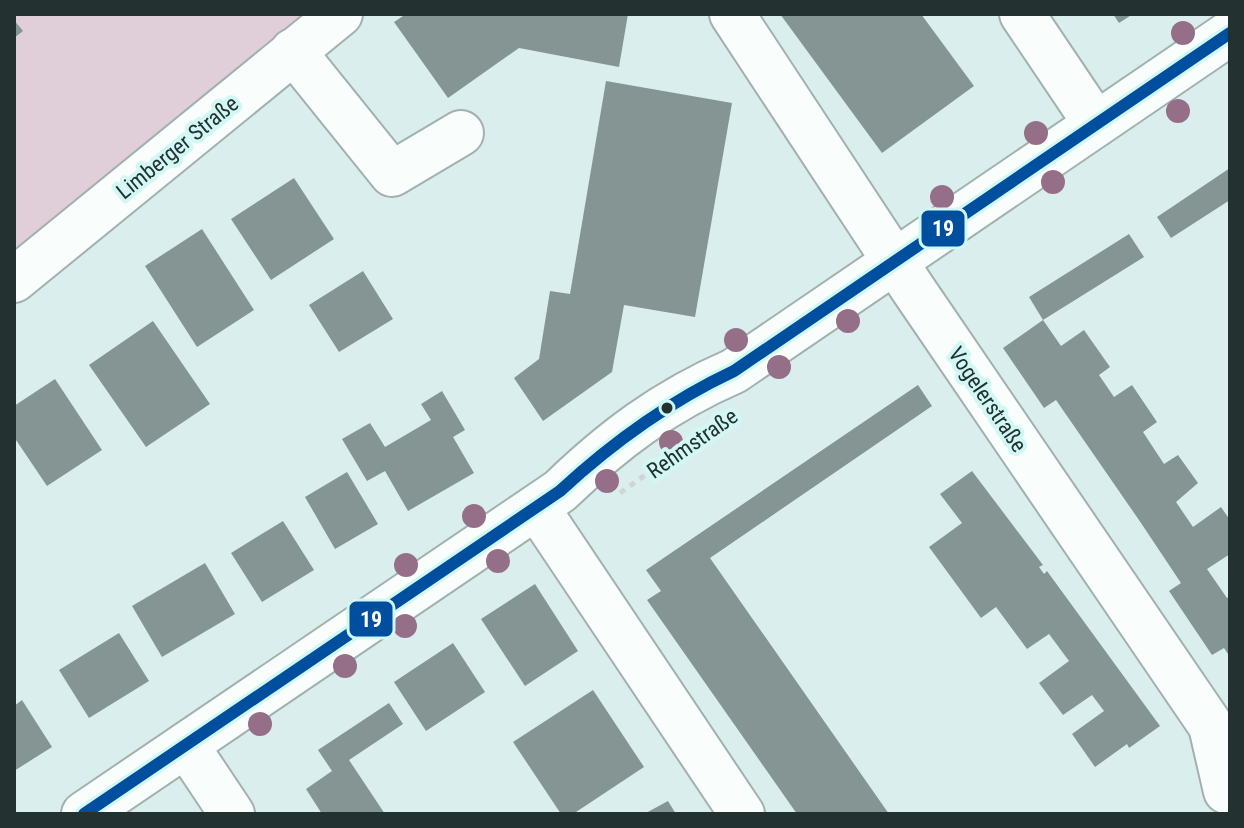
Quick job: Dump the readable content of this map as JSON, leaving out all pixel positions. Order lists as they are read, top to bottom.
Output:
{
  "streets": {
    "street": ["Limberger Straße", "Vogelerstraße", "Rehmstraße"]
  },
  "crossings": [
    ["Vogelerstraße", "Rehmstraße"]
  ],
  "lines": ["transit line 19"]
}
